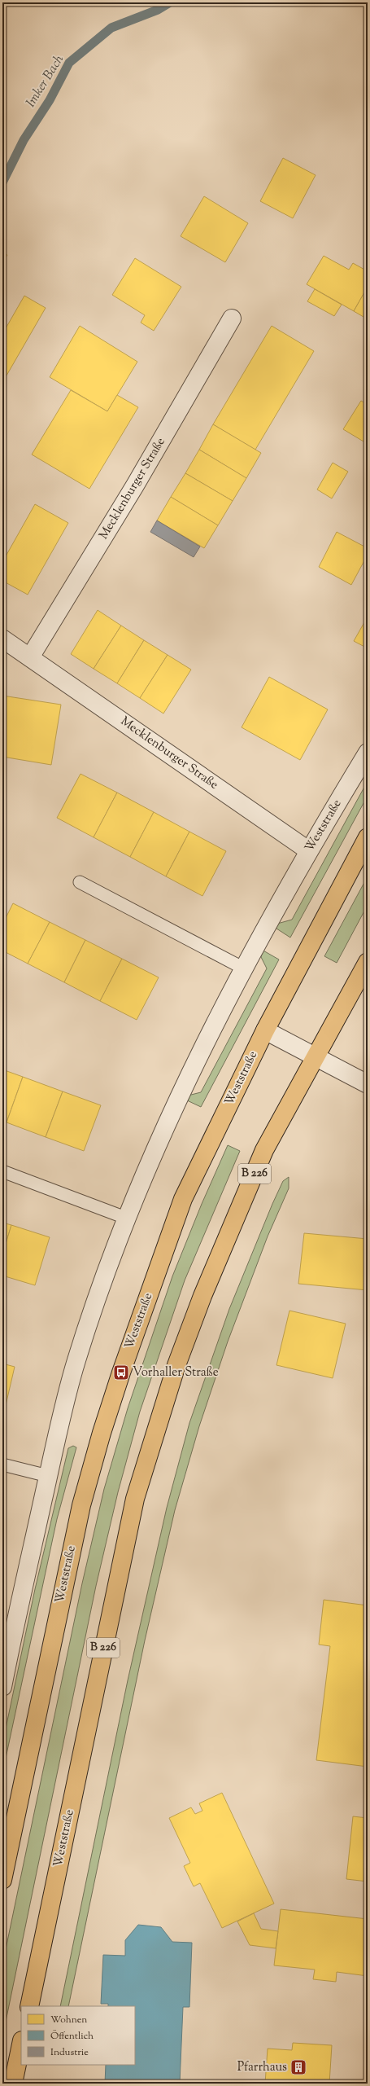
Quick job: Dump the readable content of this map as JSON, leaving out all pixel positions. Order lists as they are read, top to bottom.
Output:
{
  "streets": {
    "main road": ["Weststraße", "B 226"],
    "street": ["Mecklenburger Straße"]
  },
  "crossings": [
    ["Mecklenburger Straße", "Weststraße"]
  ],
  "water": ["Imker Bach"],
  "places": {
    "bus stop": ["Vorhaller Straße"],
    "building": ["Pfarrhaus"]
  },
  "legend": ["Wohnen", "Öffentlich", "Industrie"]
}
